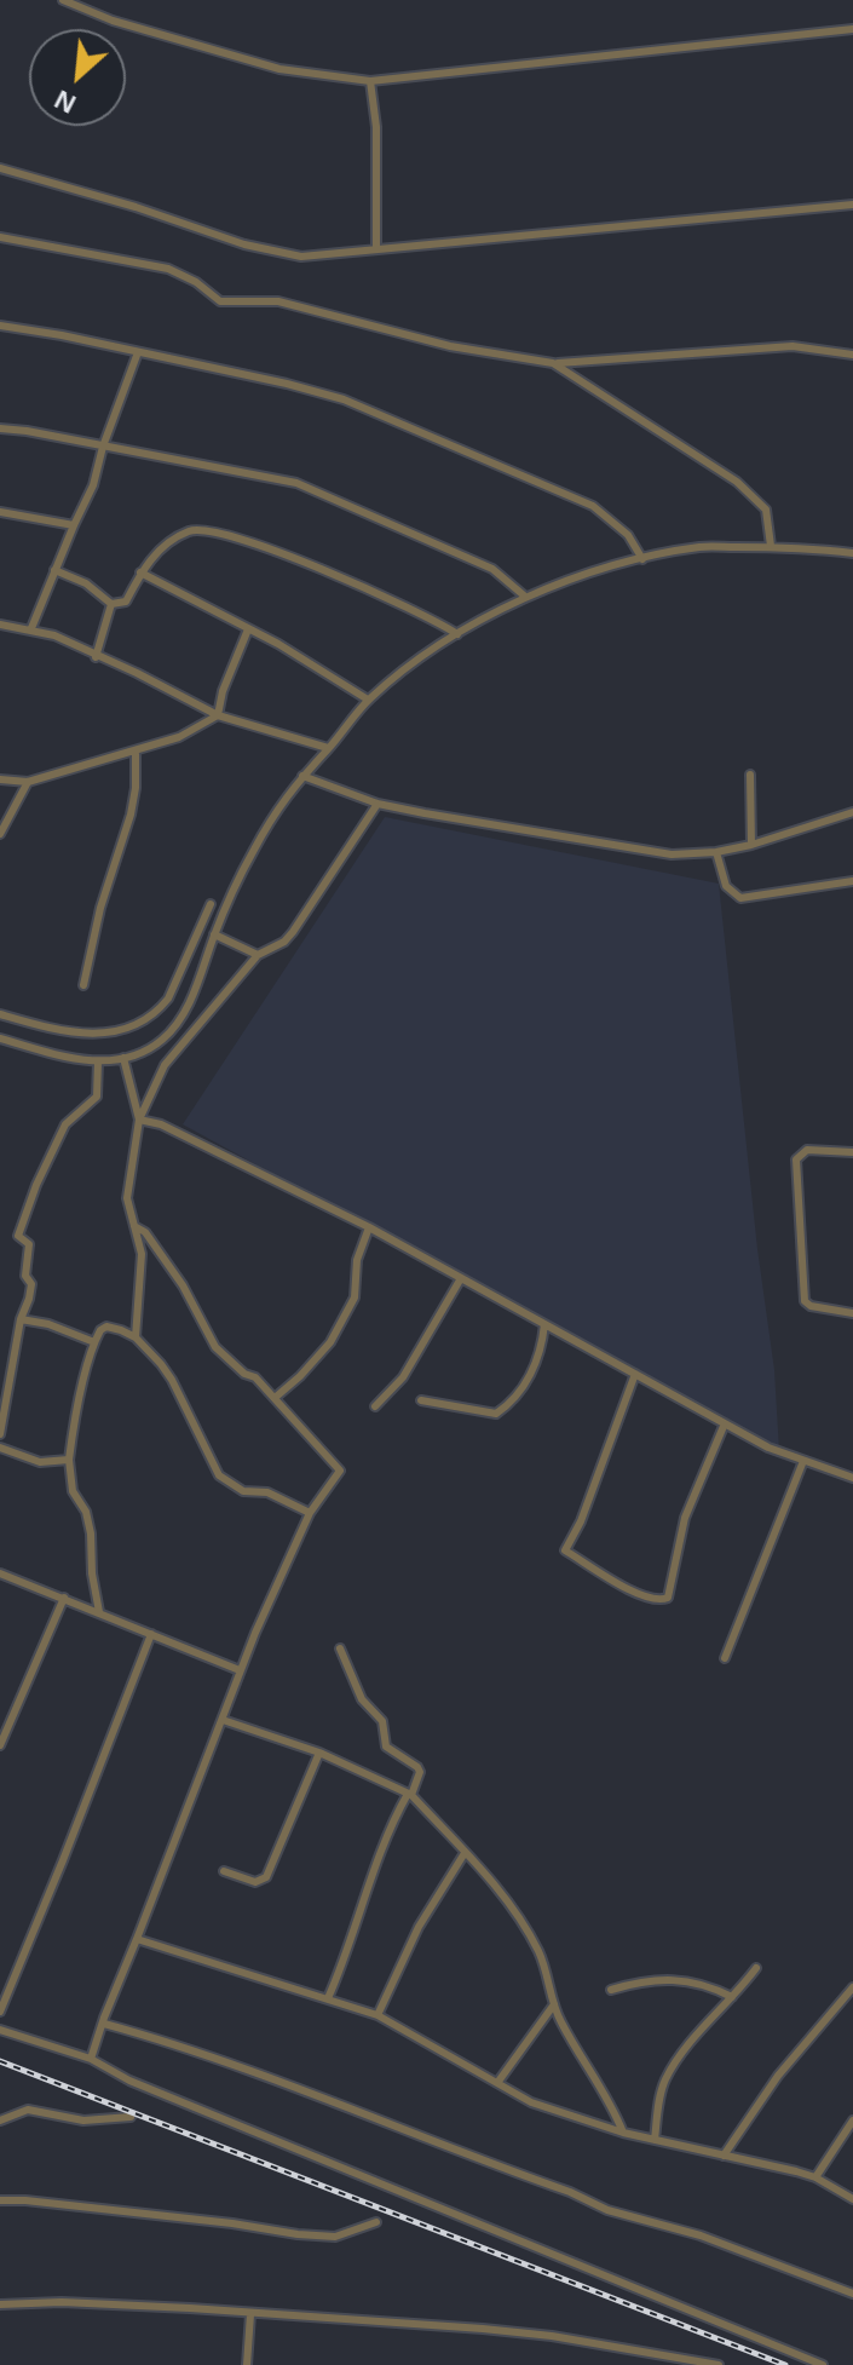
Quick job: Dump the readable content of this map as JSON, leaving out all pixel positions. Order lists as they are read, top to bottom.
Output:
{
  "north": "bottom left"
}
